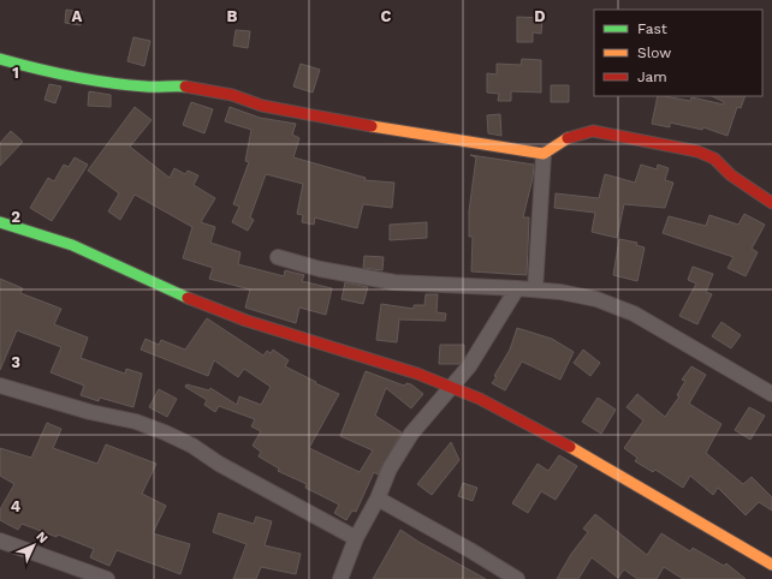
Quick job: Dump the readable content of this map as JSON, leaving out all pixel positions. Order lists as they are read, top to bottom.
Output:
{
  "legend": ["Fast", "Slow", "Jam"],
  "north": "top right",
  "grid": {
    "columns": [
      "A",
      "B",
      "C",
      "D"
    ],
    "rows": [
      "1",
      "2",
      "3",
      "4"
    ]
  }
}
